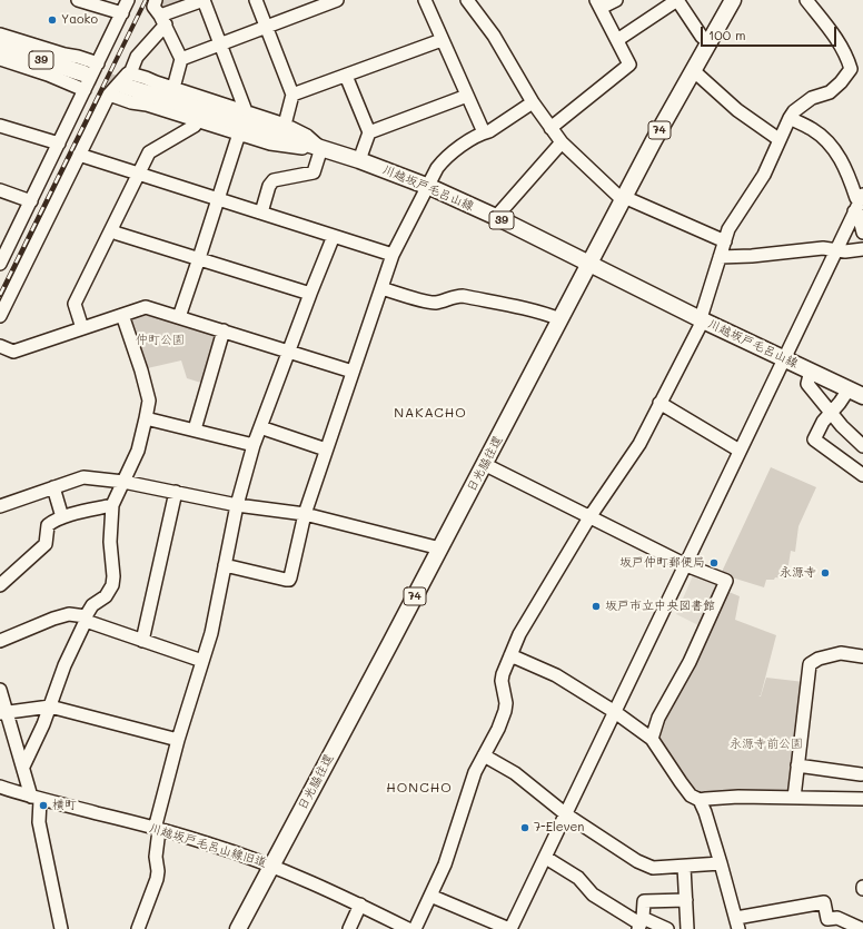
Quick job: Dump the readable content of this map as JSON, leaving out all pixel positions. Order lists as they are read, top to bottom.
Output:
{
  "streets": {
    "main road": [
      "39",
      "74",
      "川越坂戸毛呂山線",
      "日光脇往還"
    ],
    "street": ["川越坂戸毛呂山線旧道"]
  },
  "crossings": [
    ["川越坂戸毛呂山線", "日光脇往還"],
    ["日光脇往還", "川越坂戸毛呂山線旧道"]
  ],
  "districts": ["NAKACHO", "HONCHO"],
  "parks": ["仲町公園", "永源寺前公園"],
  "places": [
    "Yaoko",
    "坂戸仲町郵便局",
    "永源寺",
    "坂戸市立中央図書館",
    "横町",
    "7-Eleven"
  ],
  "scale_bar": "100 m"
}
